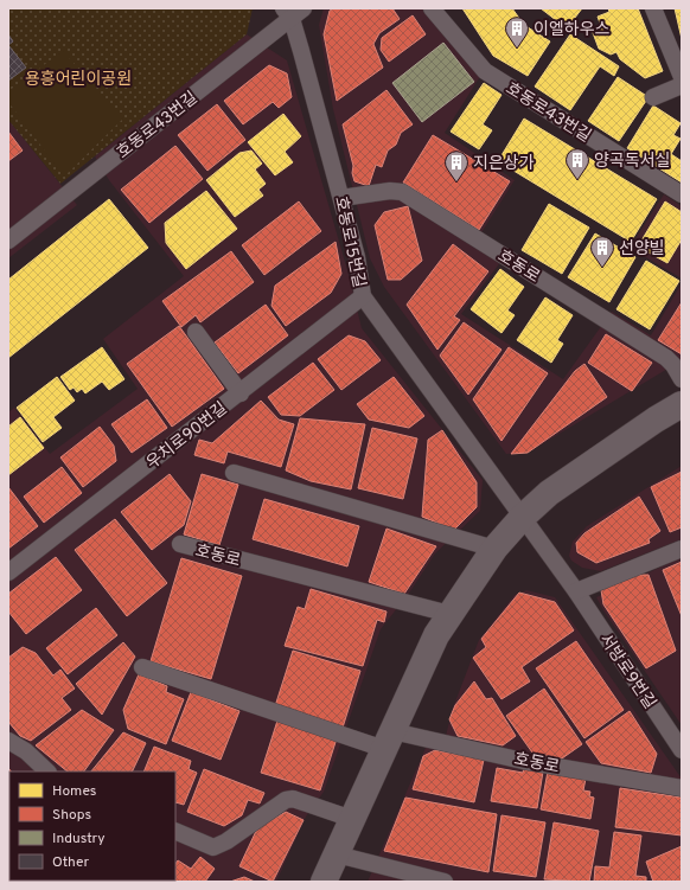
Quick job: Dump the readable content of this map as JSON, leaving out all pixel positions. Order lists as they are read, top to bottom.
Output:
{
  "streets": {
    "lane": [
      "호동로43번길",
      "호동로15번길",
      "호동로",
      "우치로90번길",
      "서방로9번길"
    ]
  },
  "crossings": [
    ["호동로43번길", "호동로15번길"],
    ["호동로15번길", "호동로"],
    ["호동로15번길", "우치로90번길"],
    ["호동로15번길", "서방로9번길"]
  ],
  "parks": ["용흥어린이공원"],
  "places": {
    "building": [
      "이엘하우스",
      "양곡독서실",
      "지은상가",
      "선양빌"
    ]
  },
  "legend": [
    "Homes",
    "Shops",
    "Industry",
    "Other"
  ]
}
